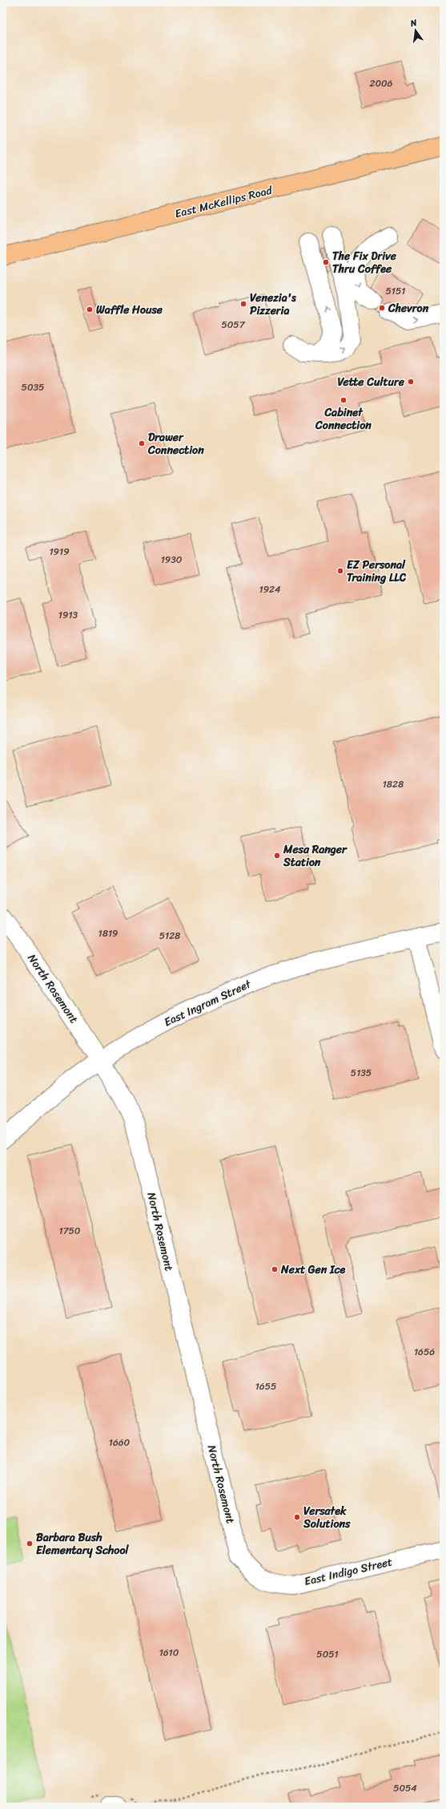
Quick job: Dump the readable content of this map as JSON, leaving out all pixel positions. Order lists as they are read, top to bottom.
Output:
{
  "streets": {
    "main road": ["East McKellips Road"],
    "street": ["North Rosemont", "East Ingram Street", "East Indigo Street"]
  },
  "crossings": [
    ["North Rosemont", "East Ingram Street"],
    ["North Rosemont", "East Indigo Street"]
  ],
  "places": [
    "The Fix Drive Thru Coffee",
    "Venezia's Pizzeria",
    "Chevron",
    "Waffle House",
    "Vette Culture",
    "Cabinet Connection",
    "Drawer Connection",
    "EZ Personal Training LLC",
    "Mesa Ranger Station",
    "Next Gen Ice",
    "Versatek Solutions",
    "Barbara Bush Elementary School"
  ],
  "house_numbers": [
    "2006",
    "5151",
    "5057",
    "5035",
    "1919",
    "1930",
    "1924",
    "1913",
    "1828",
    "1819",
    "5128",
    "5135",
    "1750",
    "1656",
    "1655",
    "1660",
    "1610",
    "5051",
    "5054"
  ],
  "north": "top"
}
